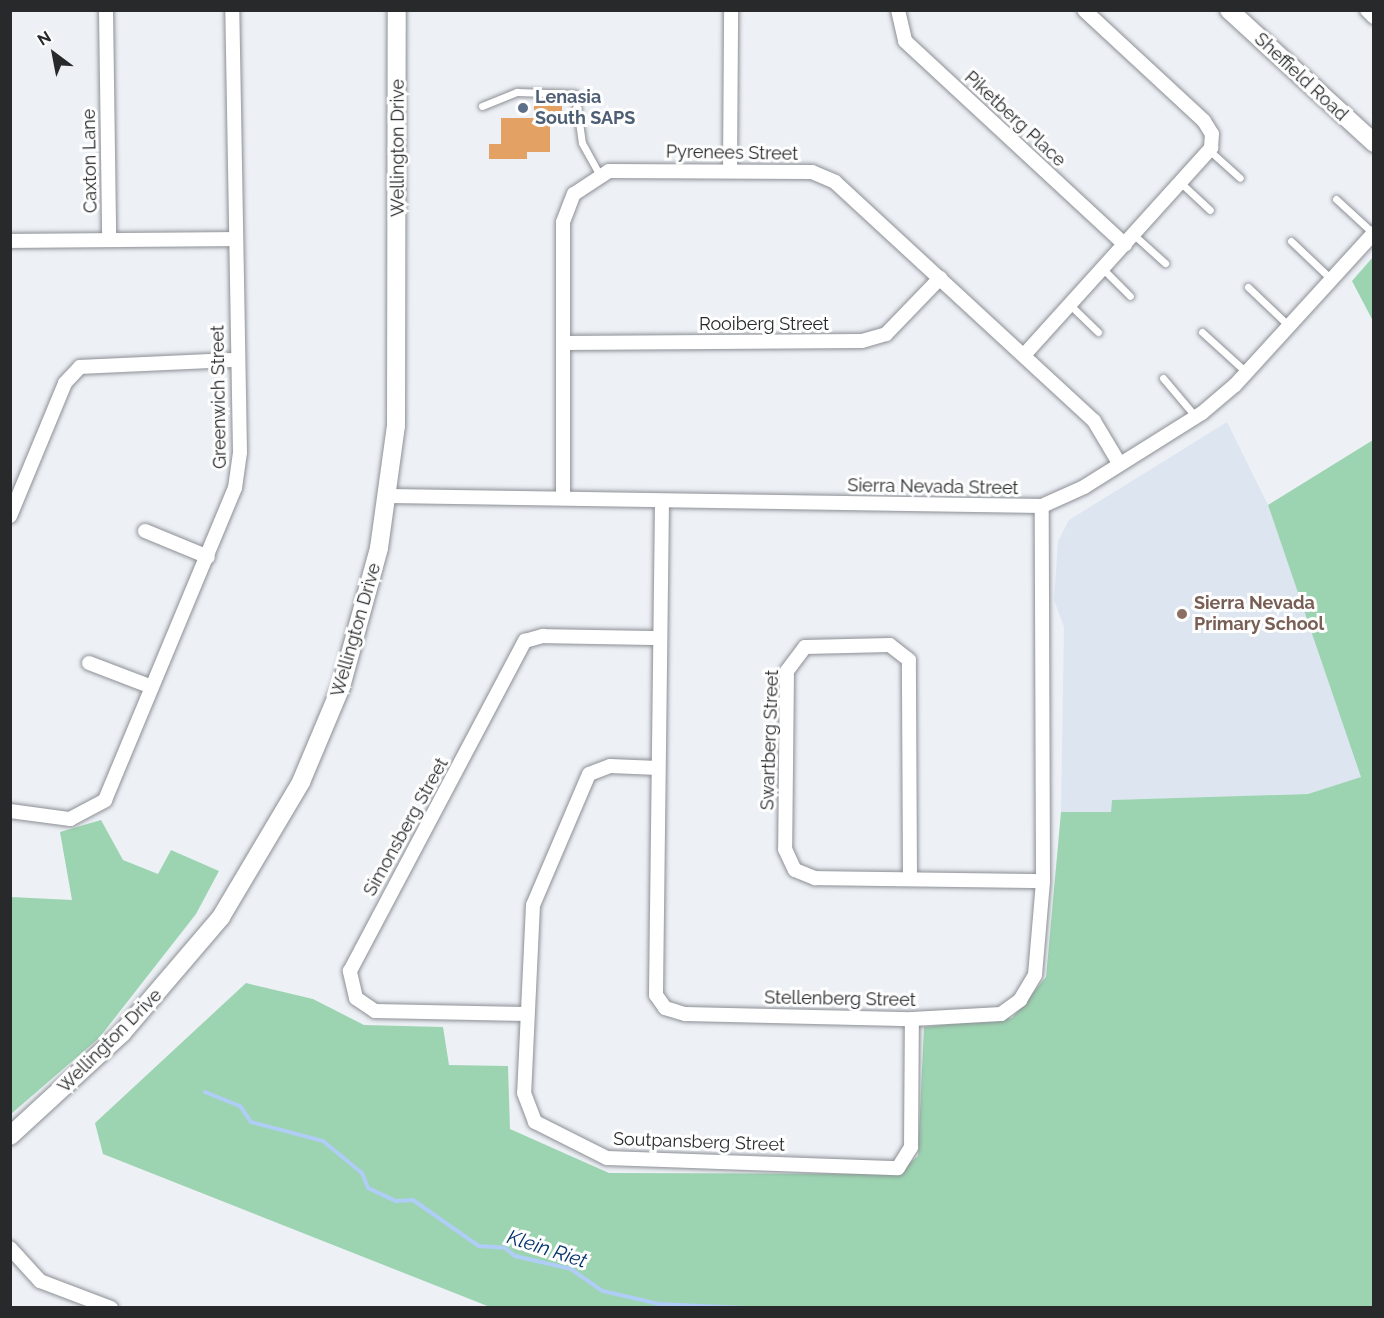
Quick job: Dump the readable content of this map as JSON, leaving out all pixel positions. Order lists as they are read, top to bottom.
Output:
{
  "streets": {
    "street": [
      "Sheffield Road",
      "Piketberg Place",
      "Wellington Drive",
      "Pyrenees Street",
      "Caxton Lane",
      "Rooiberg Street",
      "Greenwich Street",
      "Sierra Nevada Street",
      "Swartberg Street",
      "Simonsberg Street",
      "Stellenberg Street",
      "Soutpansberg Street"
    ]
  },
  "crossings": [
    ["Wellington Drive", "Sierra Nevada Street"],
    ["Pyrenees Street", "Rooiberg Street"],
    ["Pyrenees Street", "Sierra Nevada Street"],
    ["Sierra Nevada Street", "Stellenberg Street"],
    ["Swartberg Street", "Stellenberg Street"],
    ["Simonsberg Street", "Stellenberg Street"],
    ["Simonsberg Street", "Soutpansberg Street"],
    ["Stellenberg Street", "Soutpansberg Street"]
  ],
  "water": ["Klein Riet"],
  "places": ["Lenasia South SAPS", "Sierra Nevada Primary School"],
  "north": "top left"
}
